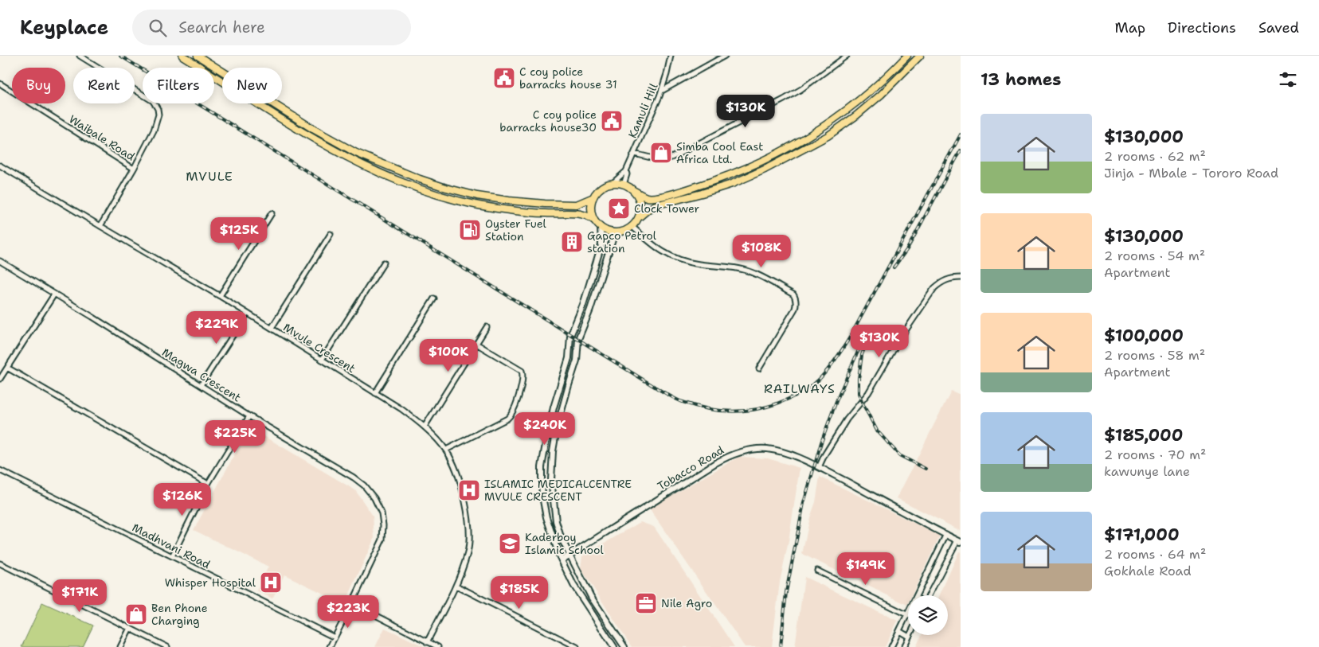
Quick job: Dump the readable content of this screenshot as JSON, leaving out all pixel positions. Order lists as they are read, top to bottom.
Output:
{
  "streets": {
    "street": [
      "Kamuli Hill",
      "Waibale Road",
      "Mvule Crescent",
      "Magwa Crescent",
      "Tobacco Road",
      "Madhvani Road"
    ]
  },
  "crossings": [
    ["Magwa Crescent", "Madhvani Road"]
  ],
  "districts": ["MVULE", "RAILWAYS"],
  "places": {
    "public building": ["C coy police barracks house 31", "C coy police barracks house30"],
    "shop": ["Simba Cool East Africa Ltd.", "Ben Phone Charging"],
    "place": ["Clock Tower"],
    "fuel station": ["Oyster Fuel Station"],
    "building": ["Gapco Petrol station"],
    "hospital": ["ISLAMIC MEDICALCENTRE MVULE CRESCENT", "Whisper Hospital"],
    "school or university": ["Kaderboy Islamic School"],
    "office": ["Nile Agro"]
  },
  "page": {
    "header": "Keyplace",
    "search": "Search here",
    "nav": ["Map", "Directions", "Saved"],
    "heading": "13 homes",
    "chip": [
      "Buy",
      "Rent",
      "Filters",
      "New"
    ],
    "price": [
      "$130K",
      "$125K",
      "$108K",
      "$229K",
      "$130K",
      "$100K",
      "$240K",
      "$225K",
      "$126K",
      "$149K",
      "$185K",
      "$171K",
      "$223K"
    ],
    "list": [
      {
        "name": "$130,000",
        "note": "2 rooms · 62 m² · Jinja - Mbale - Tororo Road"
      },
      {
        "name": "$130,000",
        "note": "2 rooms · 54 m² · Apartment"
      },
      {
        "name": "$100,000",
        "note": "2 rooms · 58 m² · Apartment"
      },
      {
        "name": "$185,000",
        "note": "2 rooms · 70 m² · kawunye lane"
      },
      {
        "name": "$171,000",
        "note": "2 rooms · 64 m² · Gokhale Road"
      }
    ]
  }
}
